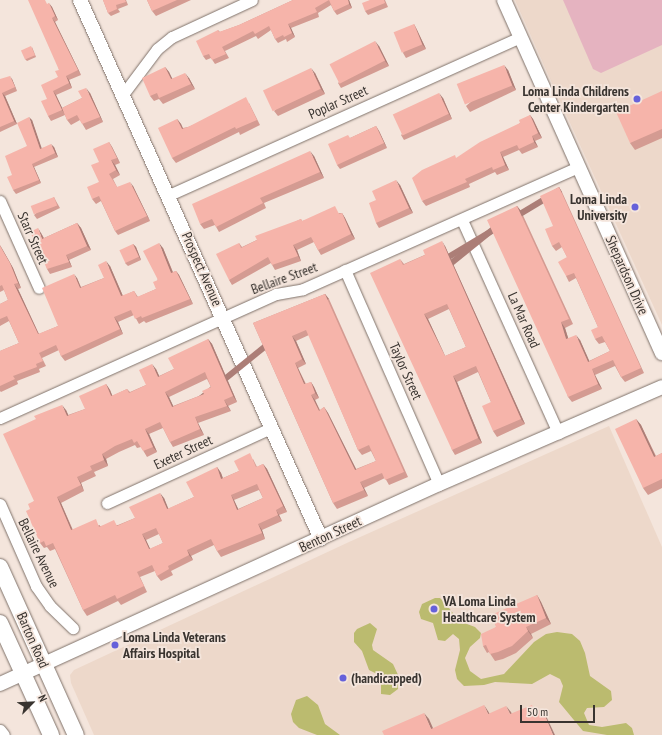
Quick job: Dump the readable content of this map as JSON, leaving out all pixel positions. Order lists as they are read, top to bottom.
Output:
{
  "streets": {
    "main road": ["Barton Road"],
    "street": [
      "Poplar Street",
      "Starr Street",
      "Prospect Avenue",
      "Shepardson Drive",
      "Bellaire Street",
      "La Mar Road",
      "Taylor Street",
      "Exeter Street",
      "Benton Street",
      "Bellaire Avenue"
    ]
  },
  "crossings": [
    ["Poplar Street", "Prospect Avenue"],
    ["Poplar Street", "Shepardson Drive"],
    ["Prospect Avenue", "Bellaire Street"],
    ["Prospect Avenue", "Exeter Street"],
    ["Prospect Avenue", "Benton Street"],
    ["Shepardson Drive", "Bellaire Street"],
    ["Bellaire Street", "La Mar Road"],
    ["Bellaire Street", "Taylor Street"],
    ["La Mar Road", "Benton Street"],
    ["Taylor Street", "Benton Street"],
    ["Benton Street", "Barton Road"]
  ],
  "places": [
    "Loma Linda Childrens Center Kindergarten",
    "Loma Linda University",
    "VA Loma Linda Healthcare System",
    "Loma Linda Veterans Affairs Hospital",
    "(handicapped)"
  ],
  "scale_bar": "50 m",
  "north": "top right"
}
